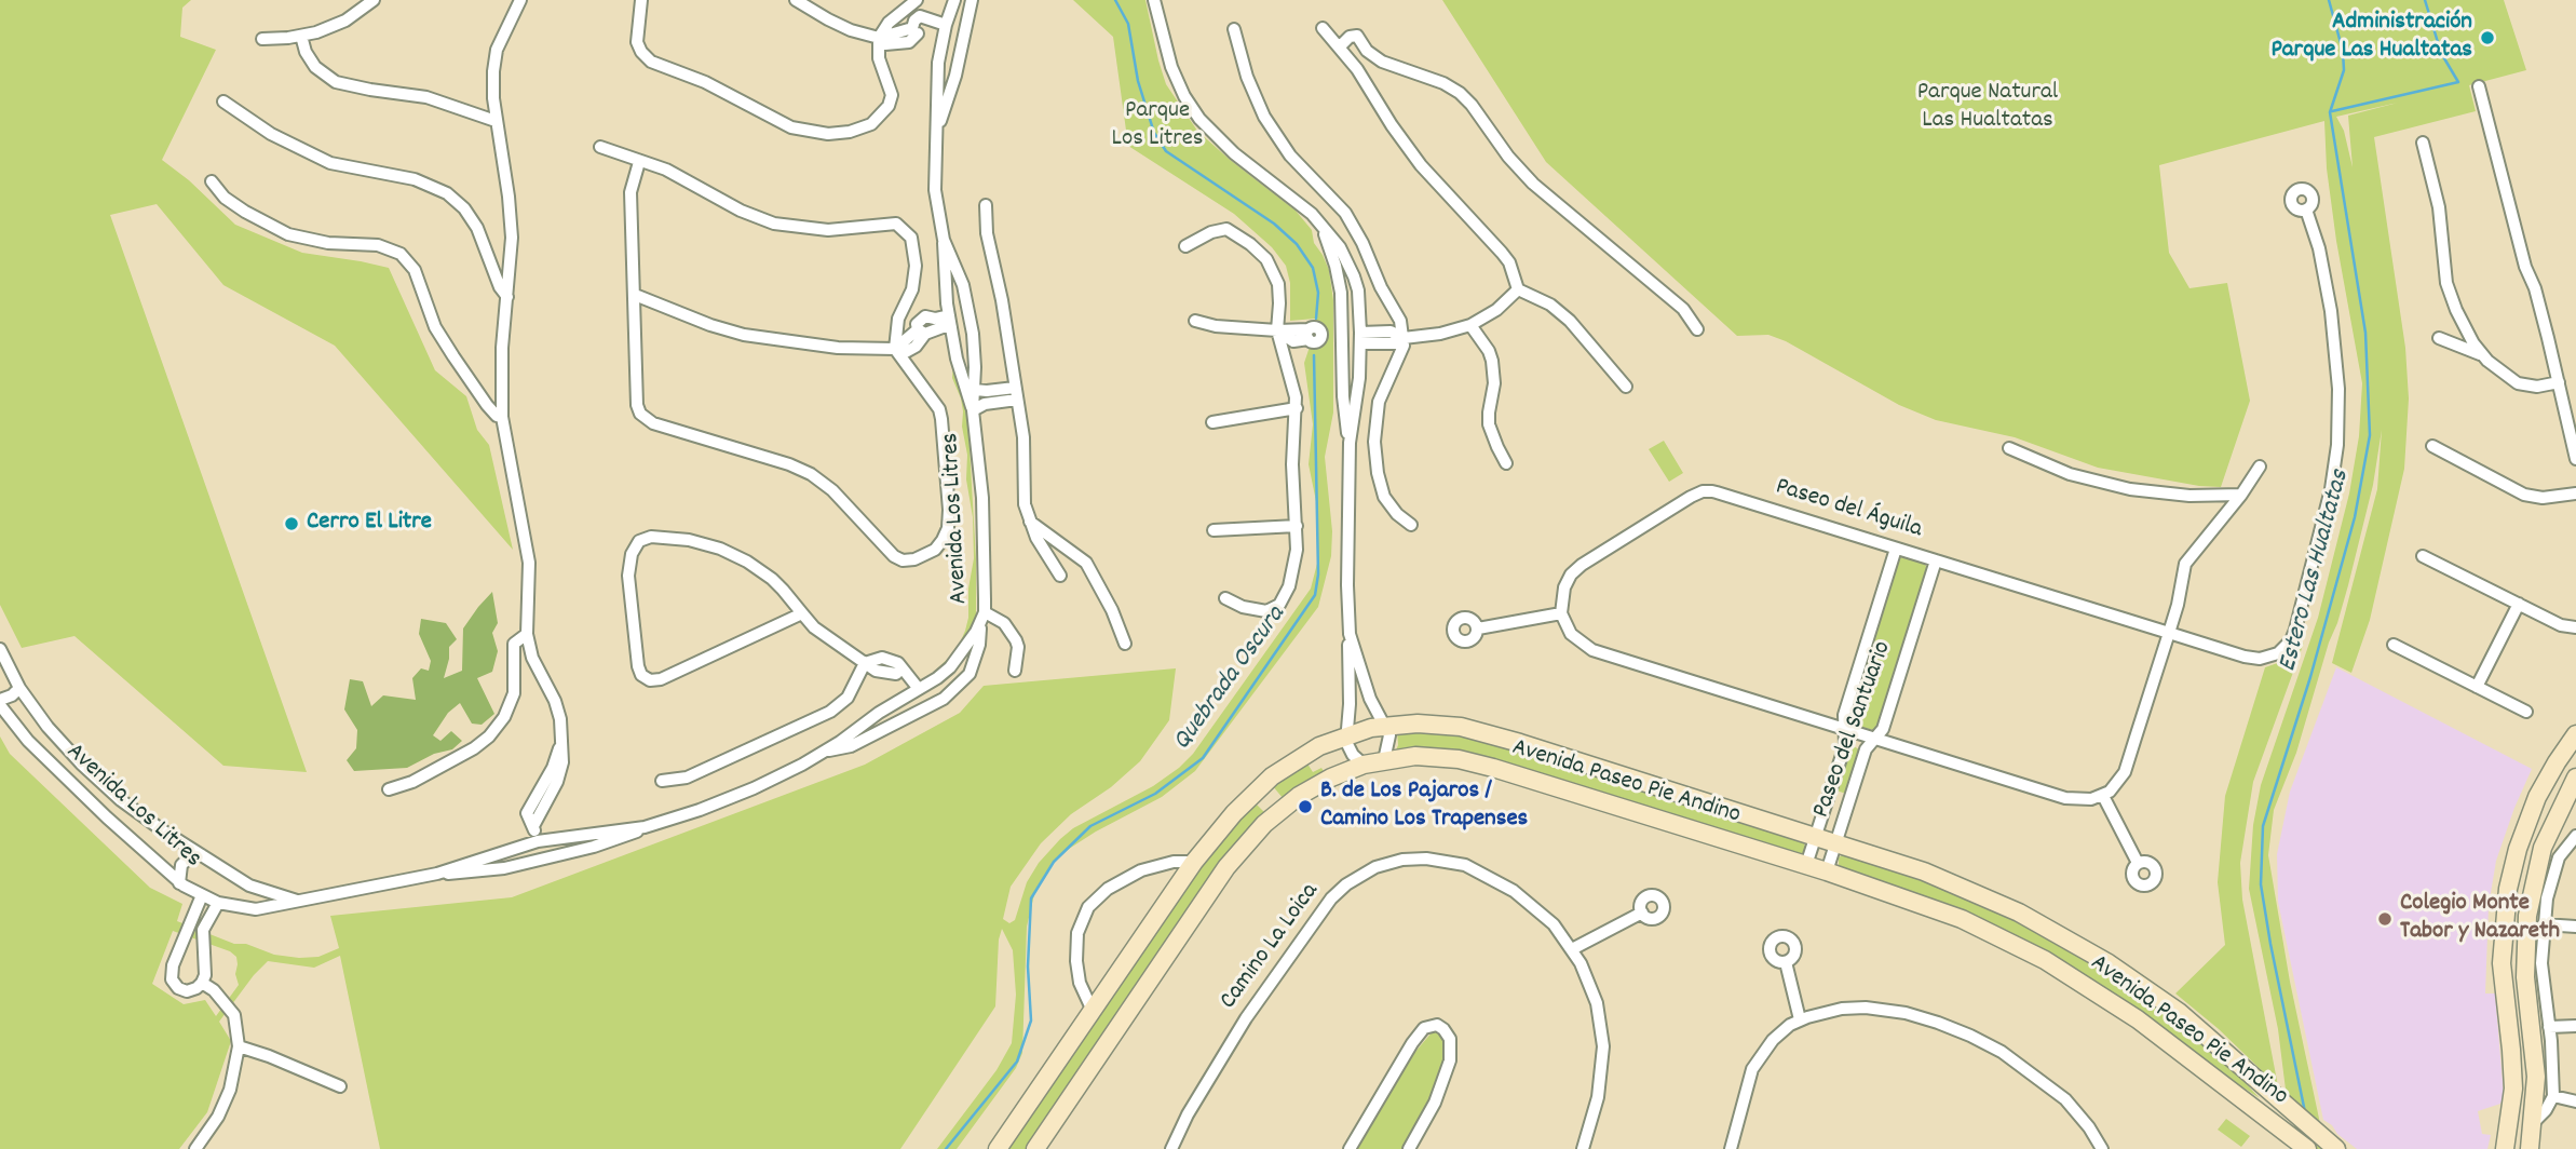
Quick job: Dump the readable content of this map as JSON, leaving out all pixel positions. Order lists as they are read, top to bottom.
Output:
{
  "streets": {
    "main road": ["Avenida Paseo Pie Andino"],
    "street": [
      "Paseo del Águila",
      "Avenida Los Litres",
      "Paseo del Santuario",
      "Camino La Loica"
    ]
  },
  "crossings": [
    ["Paseo del Águila", "Paseo del Santuario"],
    ["Paseo del Santuario", "Avenida Paseo Pie Andino"]
  ],
  "water": ["Estero Las Hualtatas", "Quebrada Oscura"],
  "parks": ["Parque Natural Las Hualtatas", "Parque Los Litres"],
  "places": [
    "Administración Parque Las Hualtatas",
    "Cerro El Litre",
    "B. de Los Pajaros / Camino Los Trapenses",
    "Colegio Monte Tabor y Nazareth"
  ]
}
